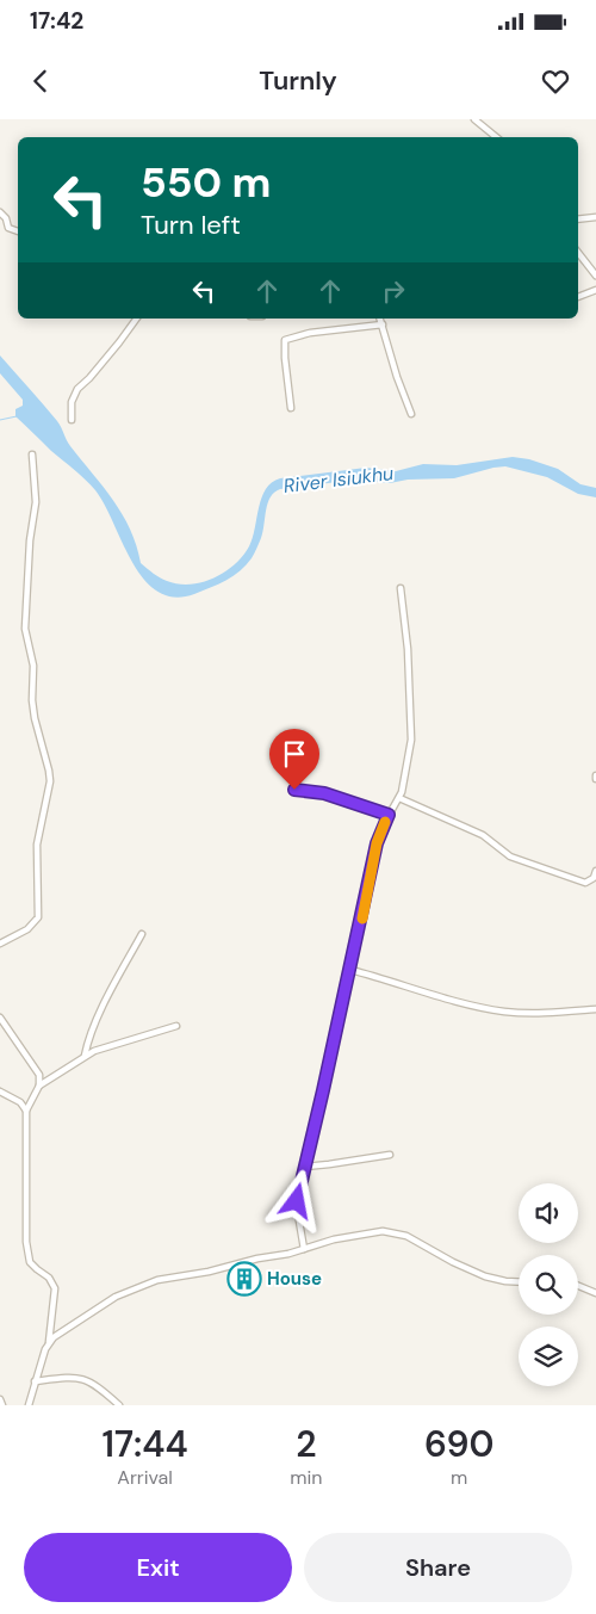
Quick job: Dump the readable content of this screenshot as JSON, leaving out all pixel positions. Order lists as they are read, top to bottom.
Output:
{
  "water": ["River Isiukhu"],
  "places": {
    "building": ["House"]
  },
  "page": {
    "status": "17:42",
    "header": "Turnly",
    "turn": ["550 m", "Turn left"],
    "eta": [
      "17:44",
      "Arrival",
      "2",
      "min",
      "690",
      "m"
    ],
    "buttons": ["Exit", "Share"]
  }
}
